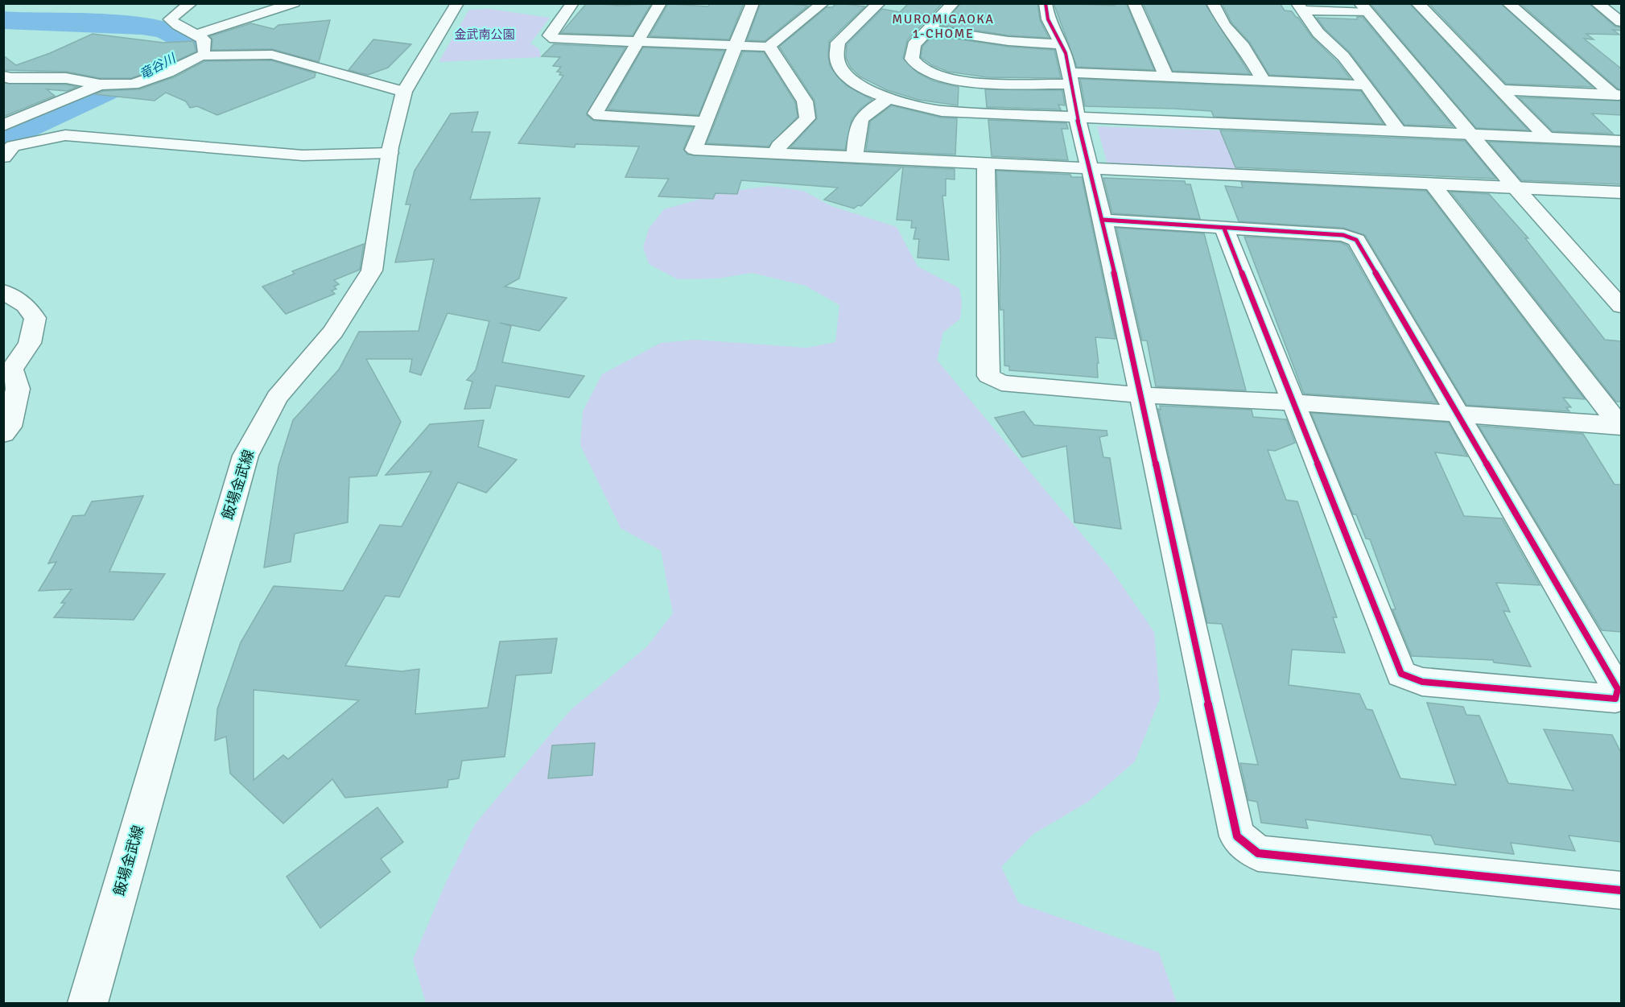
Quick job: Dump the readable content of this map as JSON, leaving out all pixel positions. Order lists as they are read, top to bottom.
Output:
{
  "streets": {
    "street": ["飯場金武線"]
  },
  "districts": ["MUROMIGAOKA 1-CHOME"],
  "water": ["竜谷川"],
  "parks": ["金武南公園"]
}
